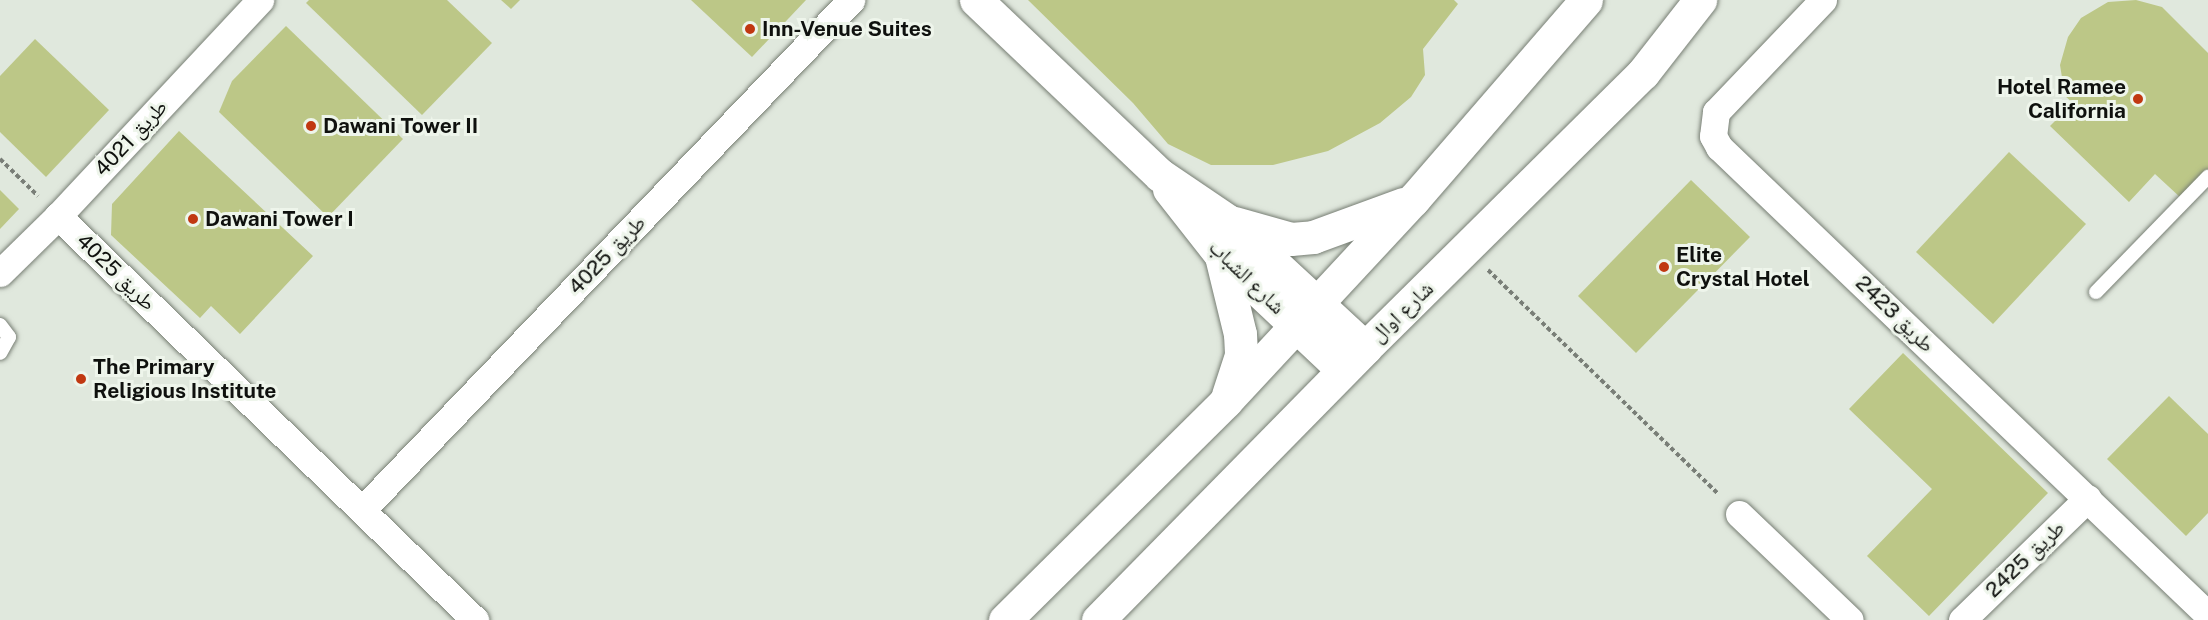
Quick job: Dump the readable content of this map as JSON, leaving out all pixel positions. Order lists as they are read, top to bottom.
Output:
{
  "streets": {
    "main road": ["شارع الشباب", "شارع اوال"],
    "street": [
      "طريق 4021",
      "طريق 4025",
      "طريق 2423",
      "طريق 2425"
    ]
  },
  "crossings": [
    ["طريق 4021", "طريق 4025"],
    ["شارع الشباب", "شارع اوال"],
    ["طريق 2423", "طريق 2425"]
  ],
  "places": [
    "Inn-Venue Suites",
    "Hotel Ramee California",
    "Dawani Tower II",
    "Dawani Tower I",
    "Elite Crystal Hotel",
    "The Primary Religious Institute"
  ]
}
